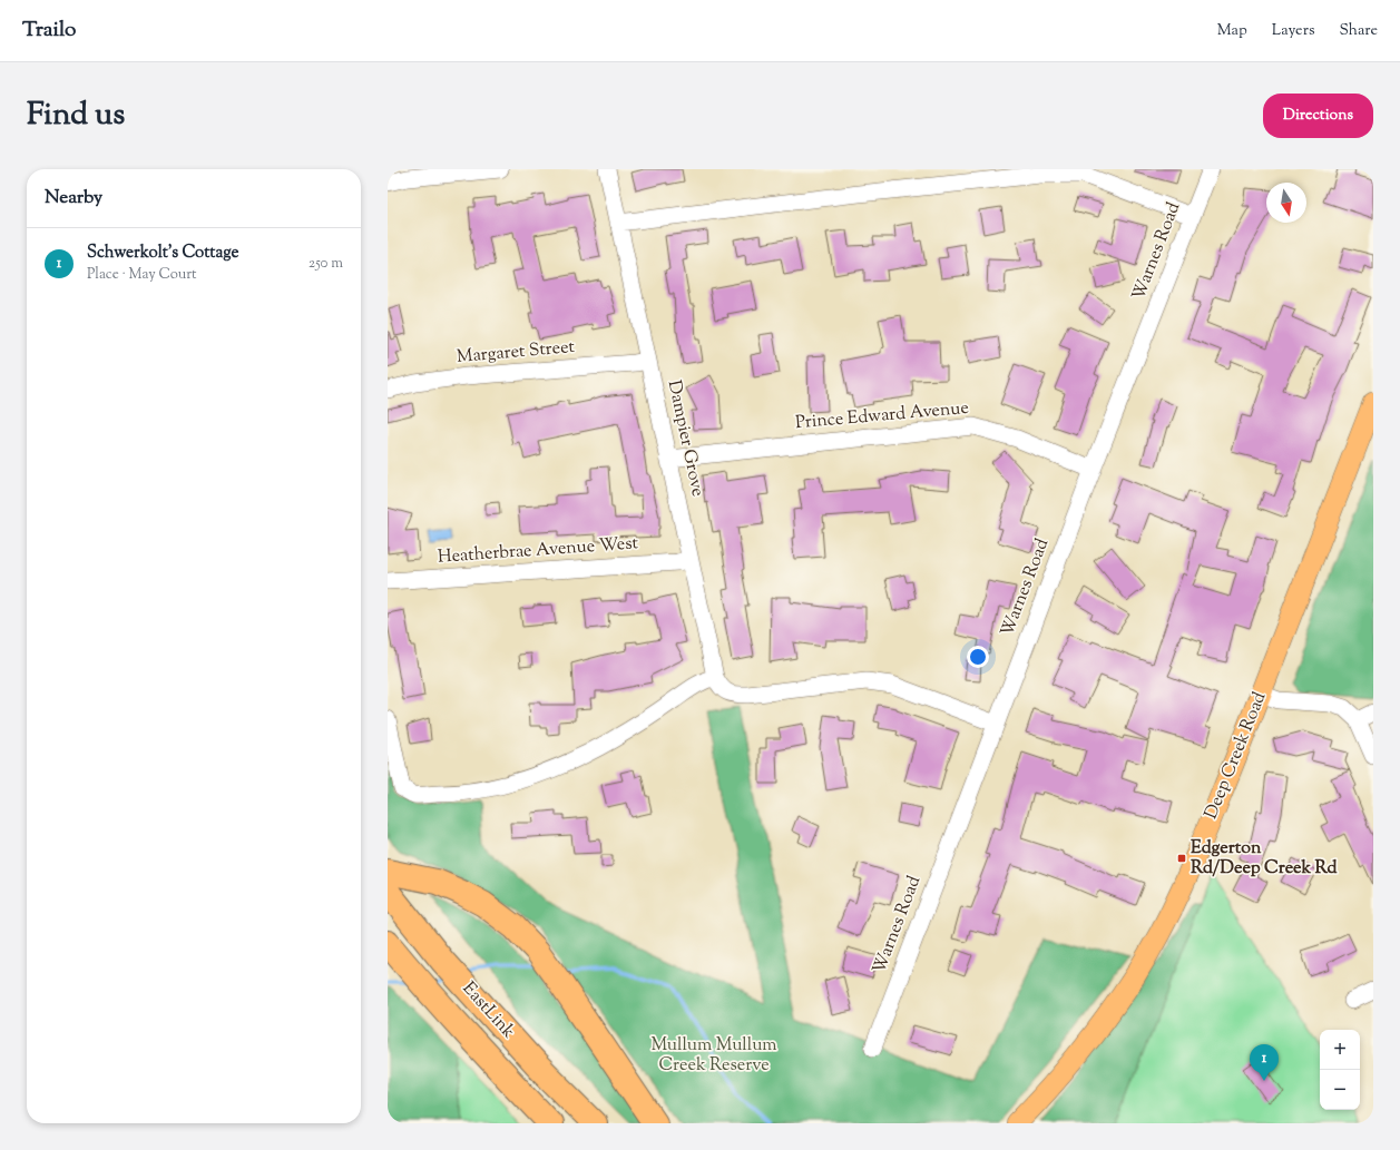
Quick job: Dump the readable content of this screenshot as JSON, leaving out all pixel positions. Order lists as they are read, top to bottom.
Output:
{
  "streets": {
    "highway": ["EastLink"],
    "main road": ["Deep Creek Road"],
    "street": [
      "Warnes Road",
      "Margaret Street",
      "Prince Edward Avenue",
      "Dampier Grove",
      "Heatherbrae Avenue West"
    ]
  },
  "crossings": [
    ["Warnes Road", "Prince Edward Avenue"],
    ["Warnes Road", "Dampier Grove"],
    ["Margaret Street", "Dampier Grove"],
    ["Prince Edward Avenue", "Dampier Grove"],
    ["Dampier Grove", "Heatherbrae Avenue West"]
  ],
  "parks": ["Mullum Mullum Creek Reserve"],
  "places": {
    "transit": ["Edgerton Rd/Deep Creek Rd"]
  },
  "north": "bottom",
  "page": {
    "header": "Trailo",
    "nav": ["Map", "Layers", "Share"],
    "title": "Find us",
    "buttons": "Directions",
    "heading": "Nearby",
    "list": [
      {
        "mark": "1",
        "name": "Schwerkolt's Cottage",
        "note": "Place · May Court",
        "value": "250 m"
      }
    ],
    "map_buttons": ["+", "−"],
    "pins": "1"
  }
}
